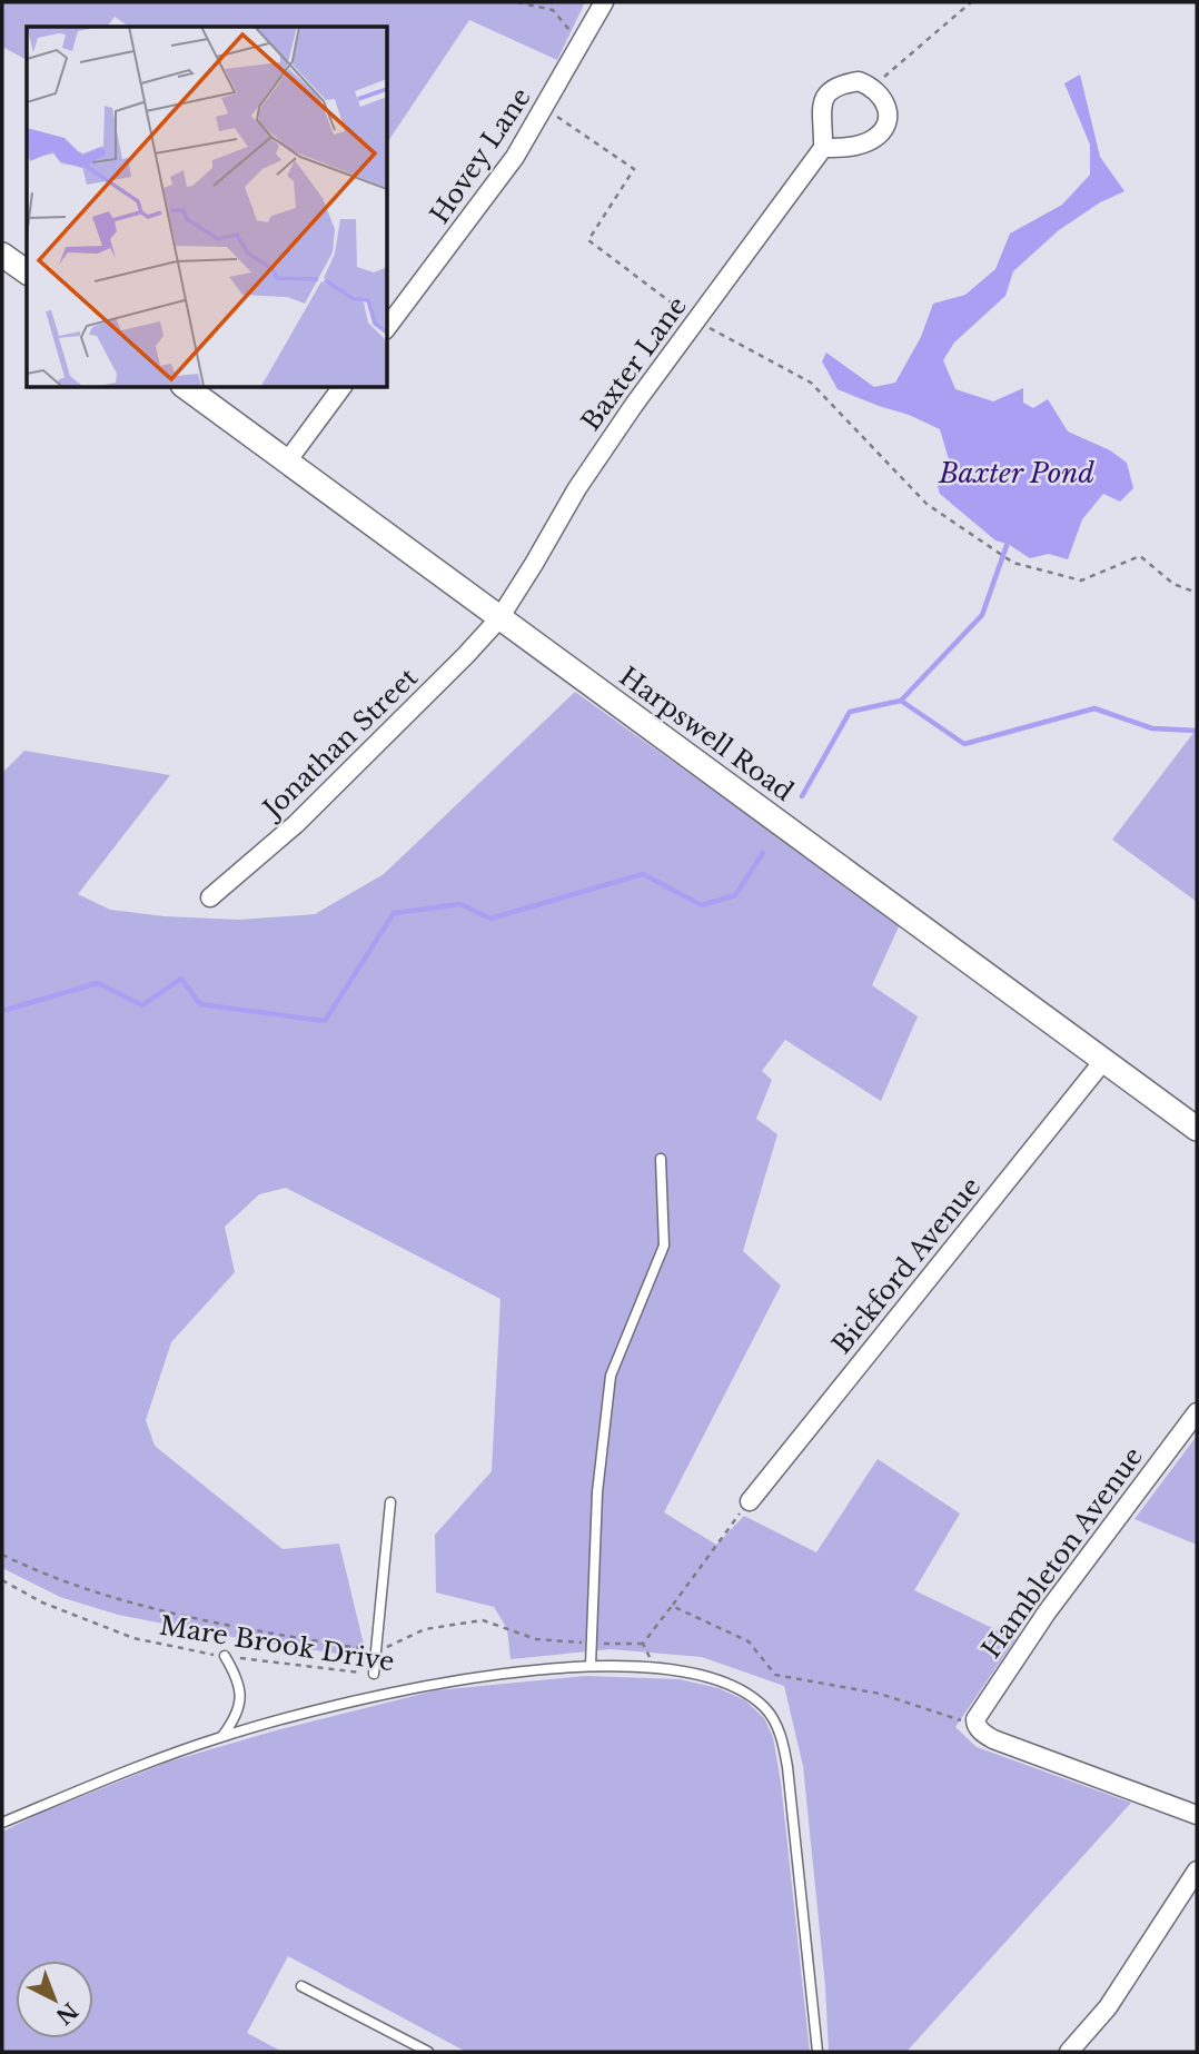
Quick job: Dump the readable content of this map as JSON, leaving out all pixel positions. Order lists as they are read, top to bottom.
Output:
{
  "streets": {
    "main road": ["Harpswell Road"],
    "street": [
      "Hovey Lane",
      "Baxter Lane",
      "Jonathan Street",
      "Bickford Avenue",
      "Hambleton Avenue"
    ],
    "path": ["Mare Brook Drive"]
  },
  "crossings": [
    ["Baxter Lane", "Harpswell Road"],
    ["Baxter Lane", "Jonathan Street"],
    ["Harpswell Road", "Jonathan Street"],
    ["Harpswell Road", "Bickford Avenue"]
  ],
  "water": ["Baxter Pond"],
  "north": "bottom right"
}
